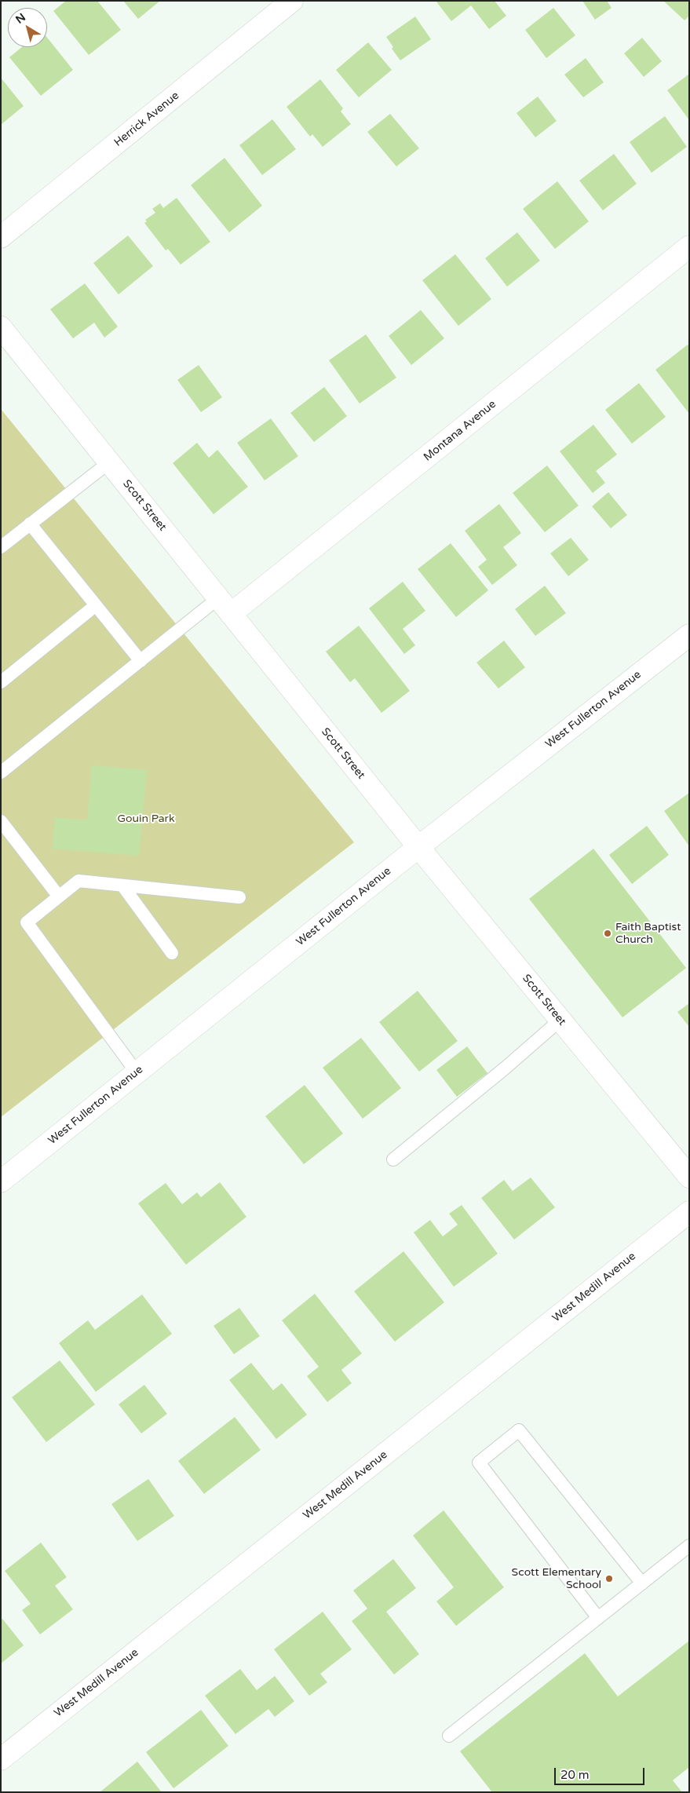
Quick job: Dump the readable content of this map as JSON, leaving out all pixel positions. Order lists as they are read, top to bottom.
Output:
{
  "streets": {
    "street": [
      "Herrick Avenue",
      "Montana Avenue",
      "Scott Street",
      "West Fullerton Avenue",
      "West Medill Avenue"
    ]
  },
  "crossings": [
    ["Montana Avenue", "Scott Street"],
    ["Scott Street", "West Fullerton Avenue"]
  ],
  "parks": ["Gouin Park"],
  "places": ["Faith Baptist Church", "Scott Elementary School"],
  "scale_bar": "20 m",
  "north": "top left"
}
